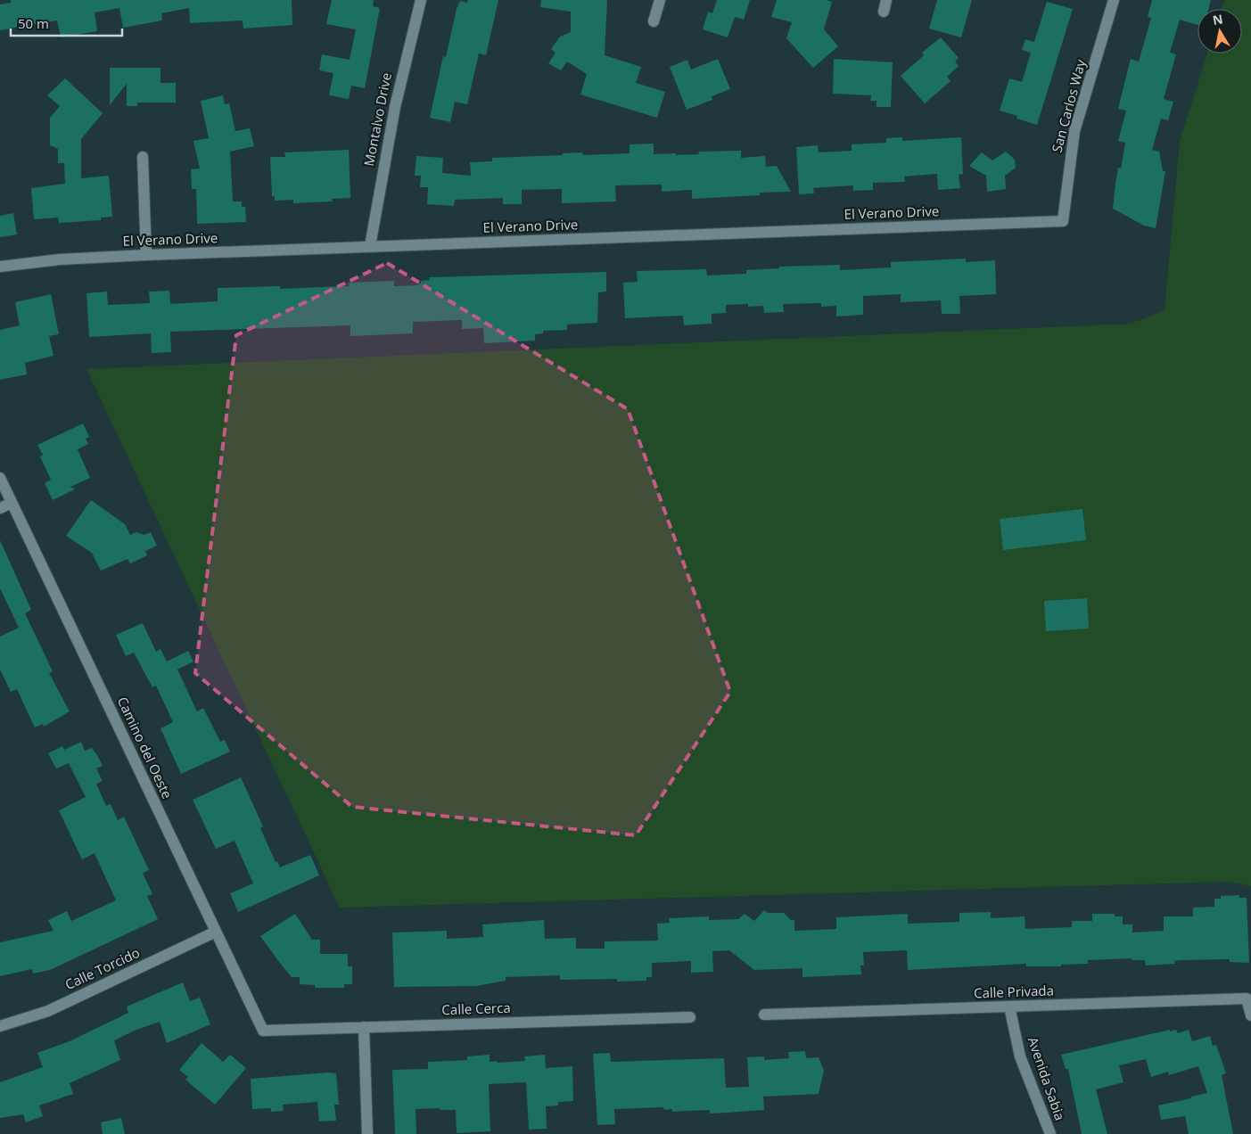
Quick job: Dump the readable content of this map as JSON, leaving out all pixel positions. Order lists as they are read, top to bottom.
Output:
{
  "streets": {
    "street": [
      "San Carlos Way",
      "Montalvo Drive",
      "El Verano Drive",
      "Camino del Oeste",
      "Calle Torcido",
      "Calle Privada",
      "Calle Cerca",
      "Avenida Sabia"
    ]
  },
  "crossings": [
    ["San Carlos Way", "El Verano Drive"],
    ["Montalvo Drive", "El Verano Drive"],
    ["Camino del Oeste", "Calle Torcido"],
    ["Camino del Oeste", "Calle Cerca"],
    ["Calle Privada", "Avenida Sabia"]
  ],
  "scale_bar": "50 m",
  "north": "top"
}
